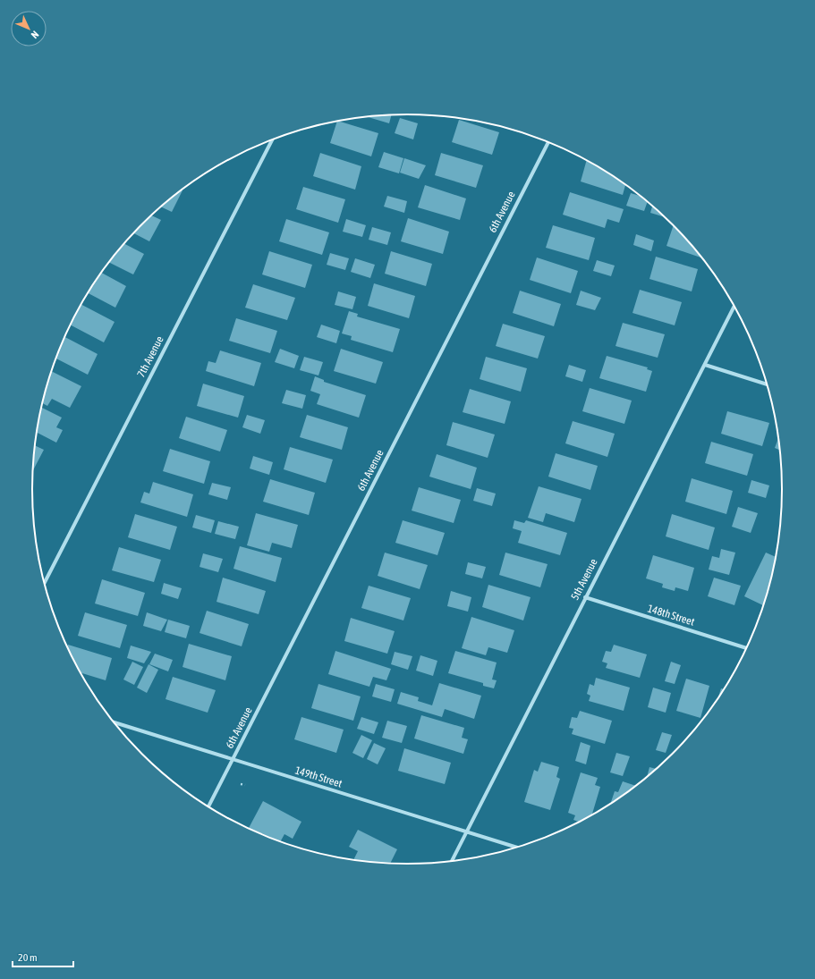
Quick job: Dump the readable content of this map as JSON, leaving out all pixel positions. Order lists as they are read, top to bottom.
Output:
{
  "streets": {
    "street": [
      "6th Avenue",
      "7th Avenue",
      "5th Avenue",
      "148th Street",
      "149th Street"
    ]
  },
  "crossings": [
    ["6th Avenue", "149th Street"],
    ["5th Avenue", "148th Street"],
    ["5th Avenue", "149th Street"]
  ],
  "scale_bar": "20 m",
  "north": "bottom right"
}
